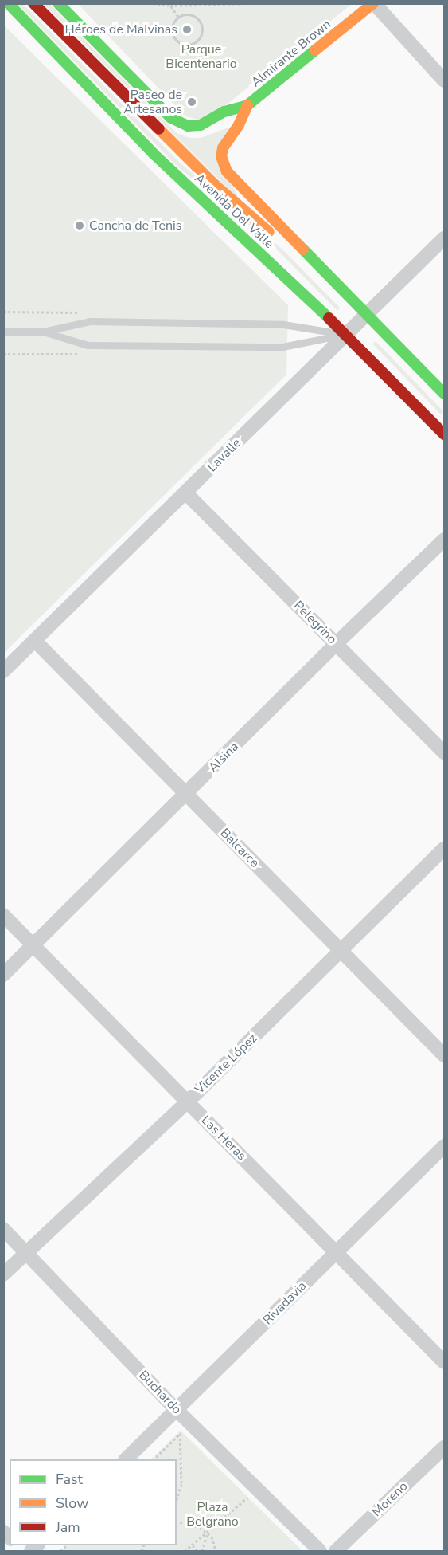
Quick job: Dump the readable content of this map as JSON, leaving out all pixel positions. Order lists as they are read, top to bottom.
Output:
{
  "streets": {
    "main road": ["Almirante Brown", "Avenida Del Valle"],
    "street": [
      "Lavalle",
      "Pelegrino",
      "Alsina",
      "Balcarce",
      "Vicente López",
      "Las Heras",
      "Rivadavia",
      "Buchardo",
      "Moreno"
    ]
  },
  "crossings": [
    ["Avenida Del Valle", "Lavalle"],
    ["Lavalle", "Pelegrino"],
    ["Lavalle", "Balcarce"],
    ["Pelegrino", "Alsina"],
    ["Alsina", "Balcarce"],
    ["Alsina", "Las Heras"],
    ["Balcarce", "Vicente López"],
    ["Vicente López", "Las Heras"],
    ["Vicente López", "Buchardo"],
    ["Las Heras", "Rivadavia"],
    ["Rivadavia", "Buchardo"]
  ],
  "parks": ["Parque Bicentenario", "Plaza Belgrano"],
  "places": ["Héroes de Malvinas", "Paseo de Artesanos", "Cancha de Tenis"],
  "legend": ["Fast", "Slow", "Jam"]
}
